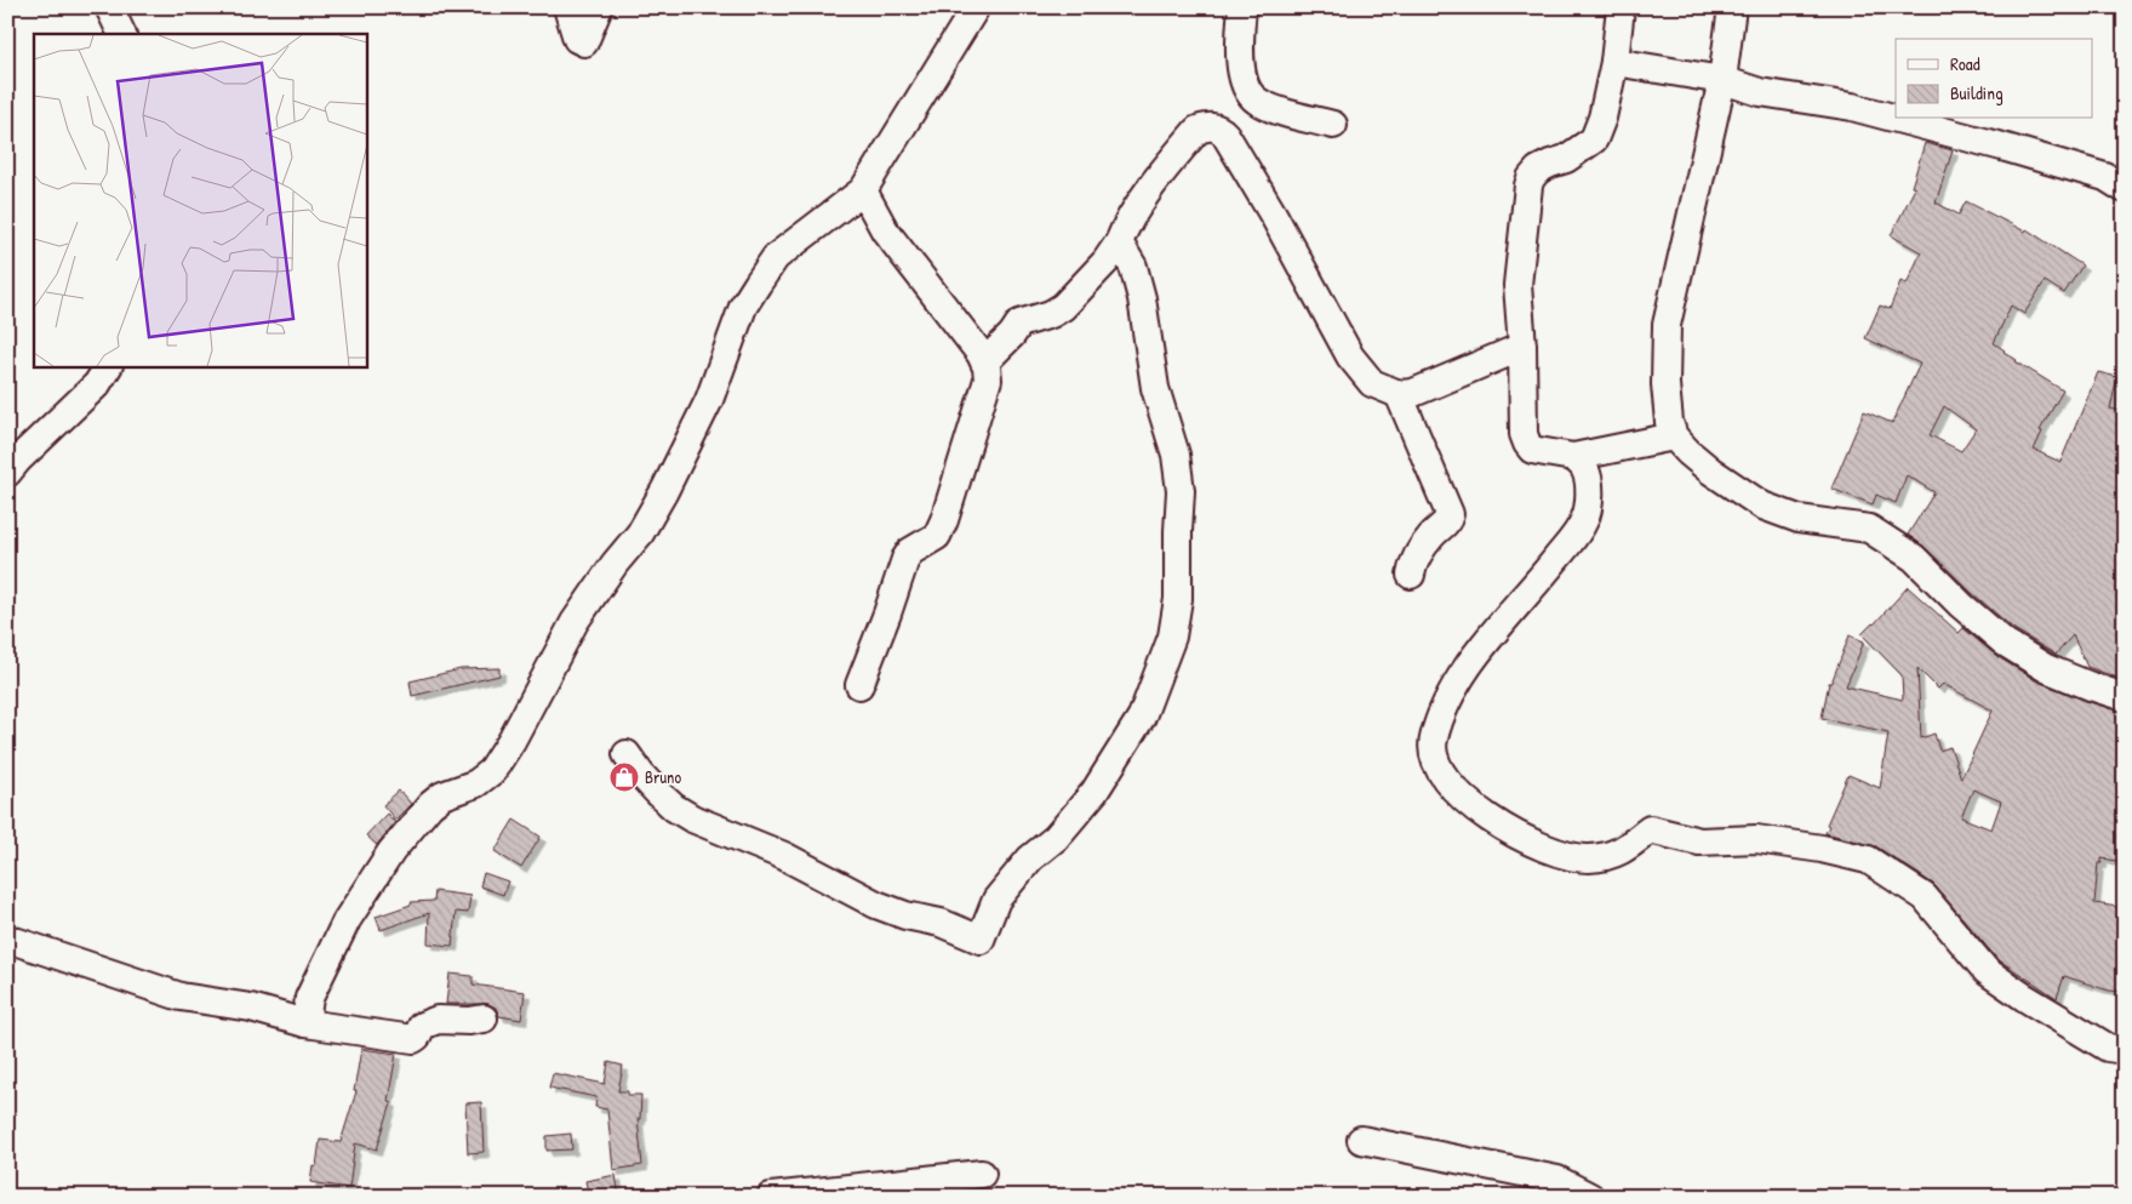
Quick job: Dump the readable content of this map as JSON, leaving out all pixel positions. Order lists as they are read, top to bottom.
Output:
{
  "places": {
    "shop": ["Bruno"]
  },
  "legend": ["Road", "Building"]
}
